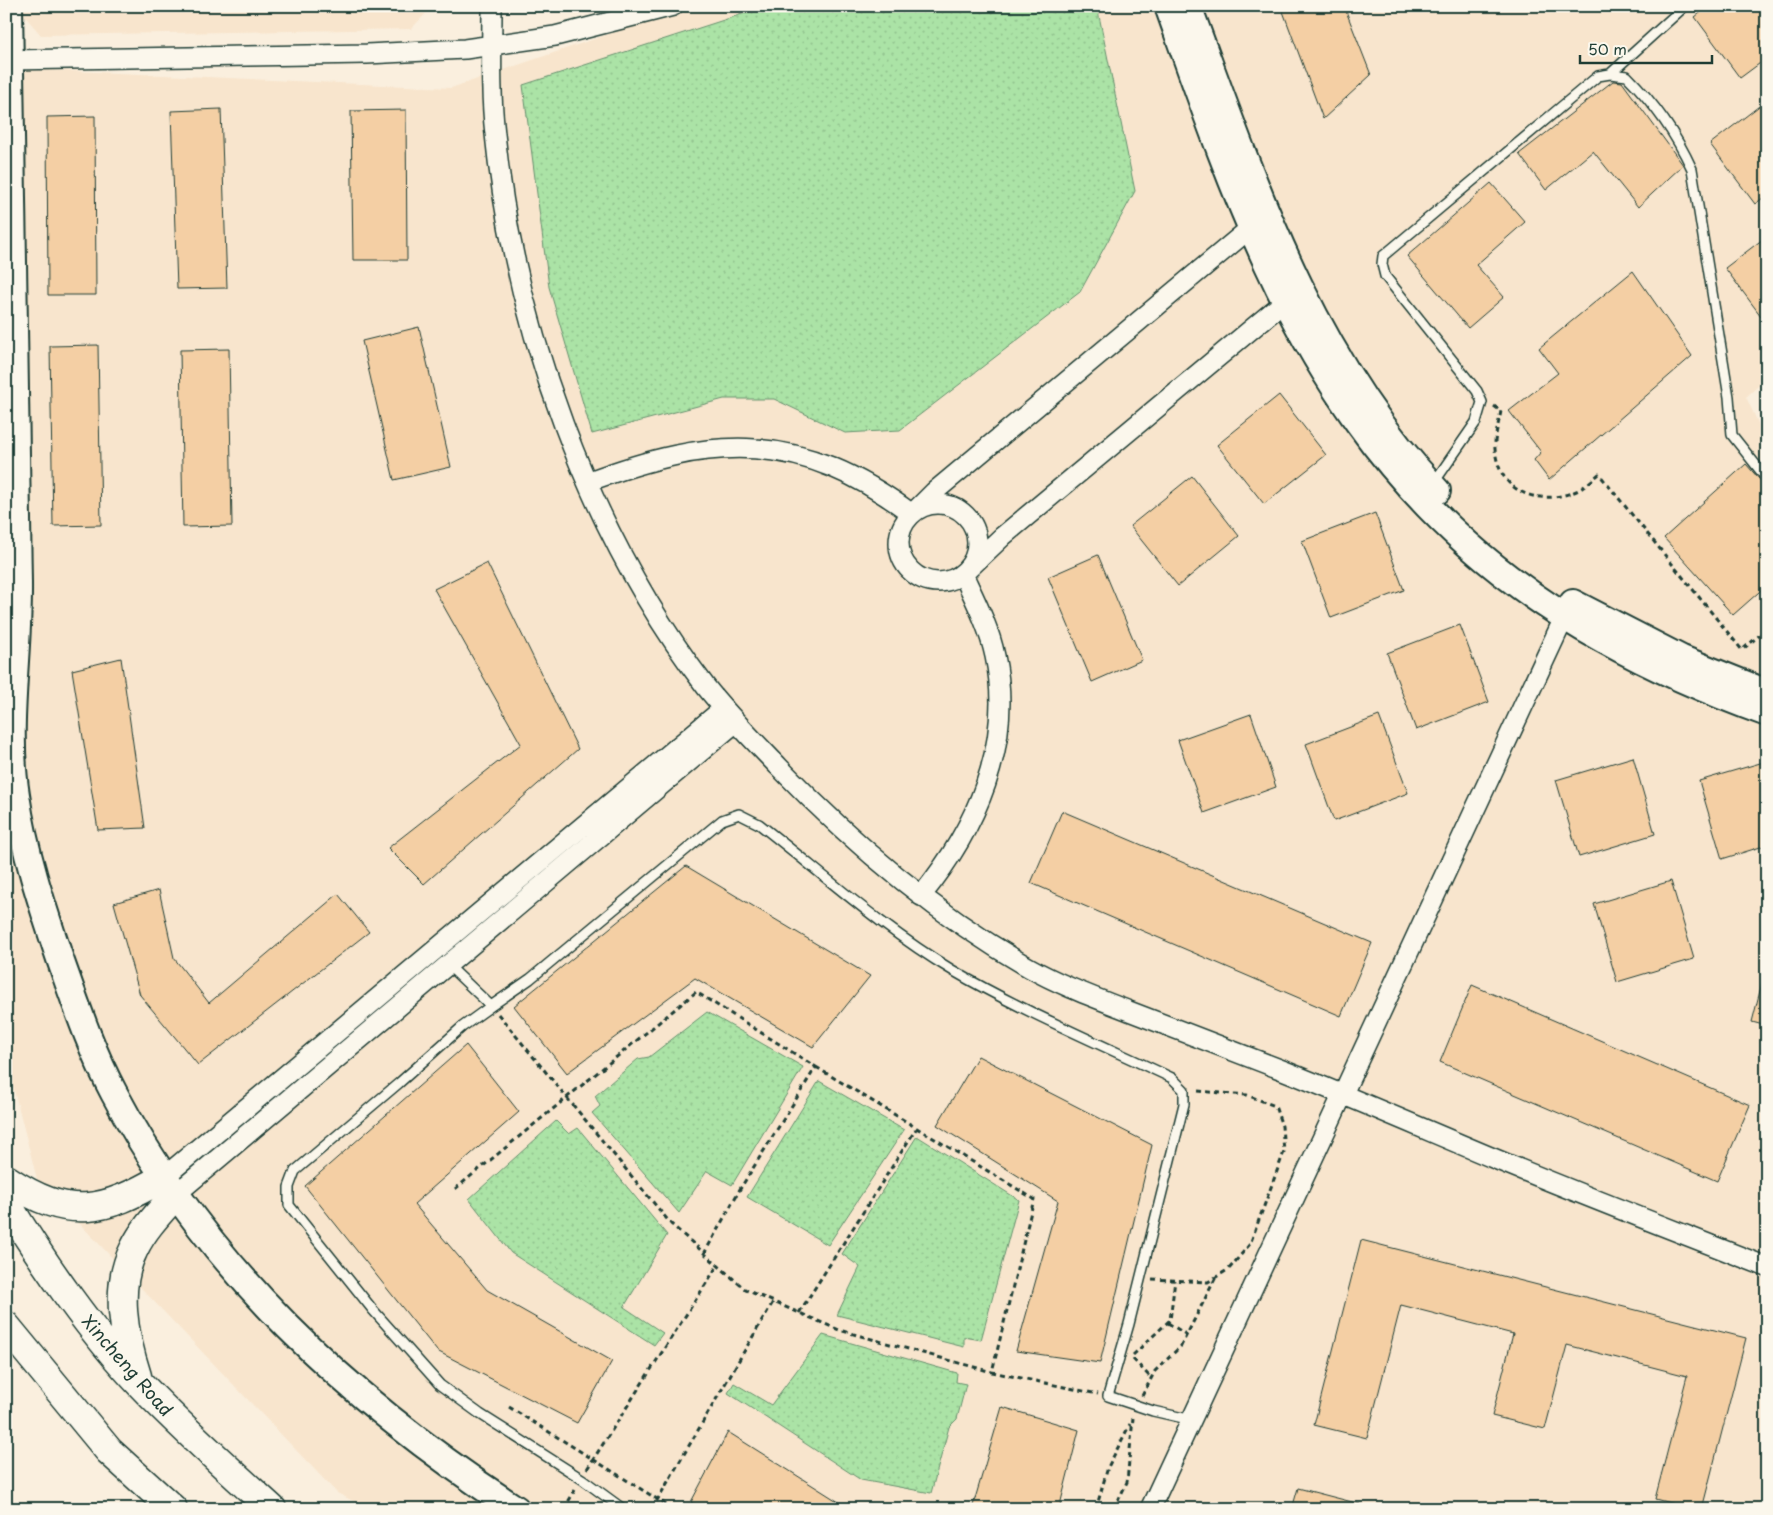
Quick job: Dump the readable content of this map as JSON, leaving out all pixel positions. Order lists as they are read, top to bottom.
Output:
{
  "streets": {
    "main road": ["Xincheng Road"]
  },
  "scale_bar": "50 m"
}
